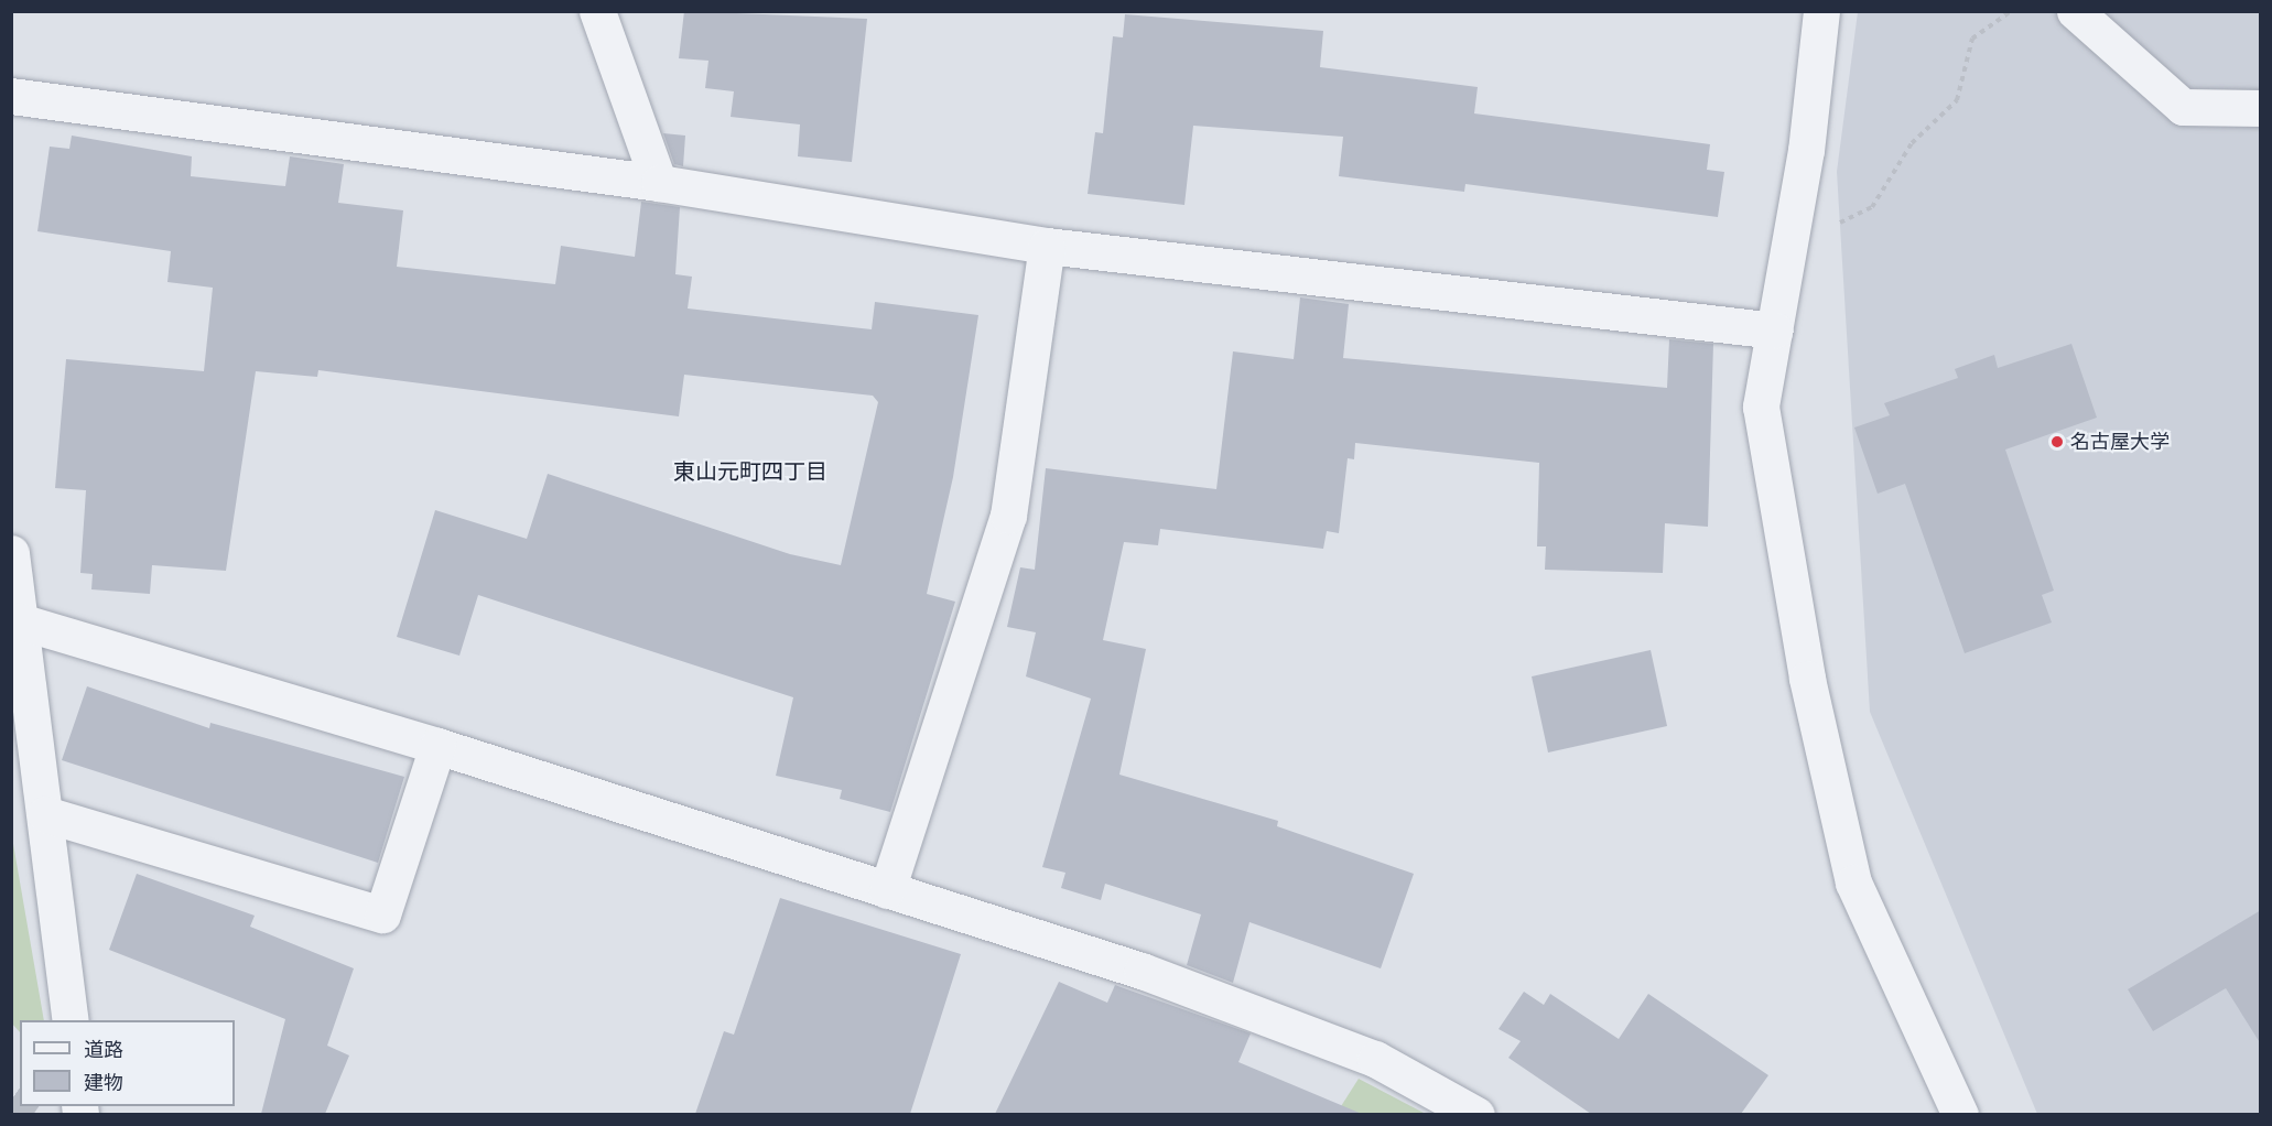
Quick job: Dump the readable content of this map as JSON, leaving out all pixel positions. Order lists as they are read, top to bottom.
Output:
{
  "districts": ["東山元町四丁目"],
  "places": ["名古屋大学"],
  "legend": ["道路", "建物"]
}
